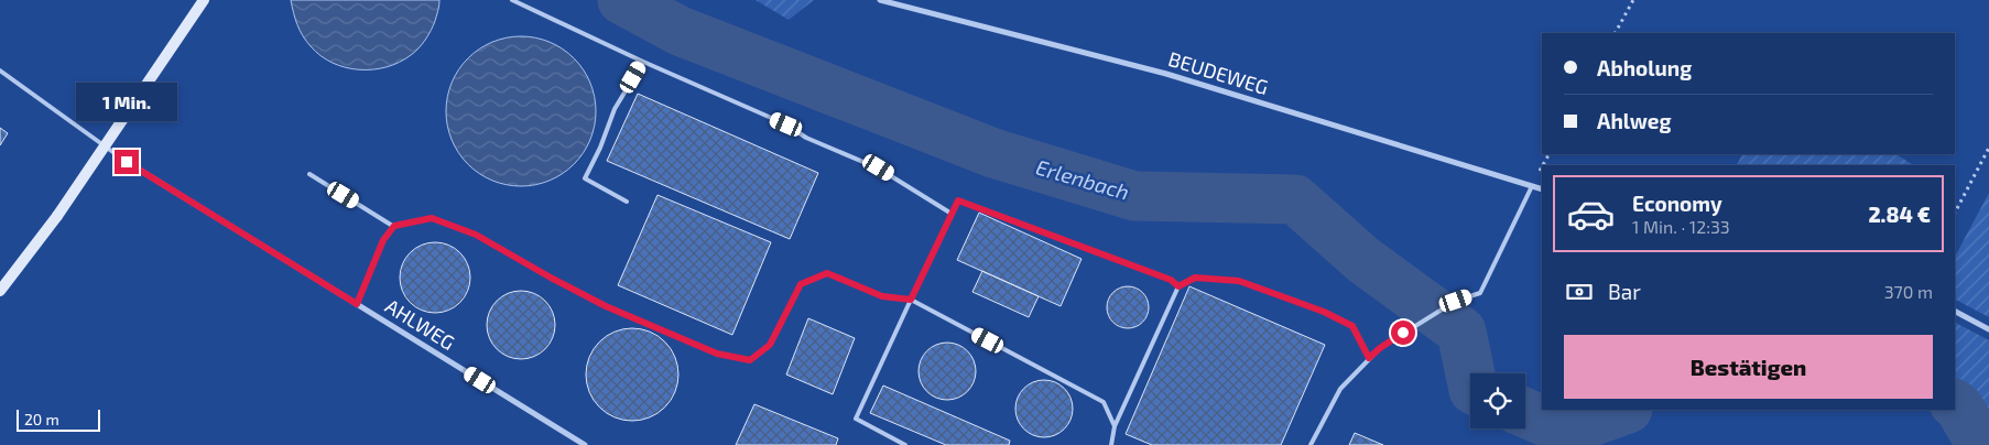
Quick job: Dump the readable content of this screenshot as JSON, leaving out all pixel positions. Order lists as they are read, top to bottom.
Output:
{
  "streets": {
    "street": ["BEUDEWEG", "AHLWEG"]
  },
  "water": ["Erlenbach"],
  "scale_bar": "20 m",
  "page": {
    "banner": ["Abholung", "Ahlweg"],
    "bubble": "1 Min.",
    "list": [
      {
        "name": "Economy",
        "note": "1 Min. · 12:33",
        "value": "2.84 €"
      }
    ],
    "pay": ["Bar", "370 m"],
    "buttons": "Bestätigen",
    "scale": "20 m"
  }
}
